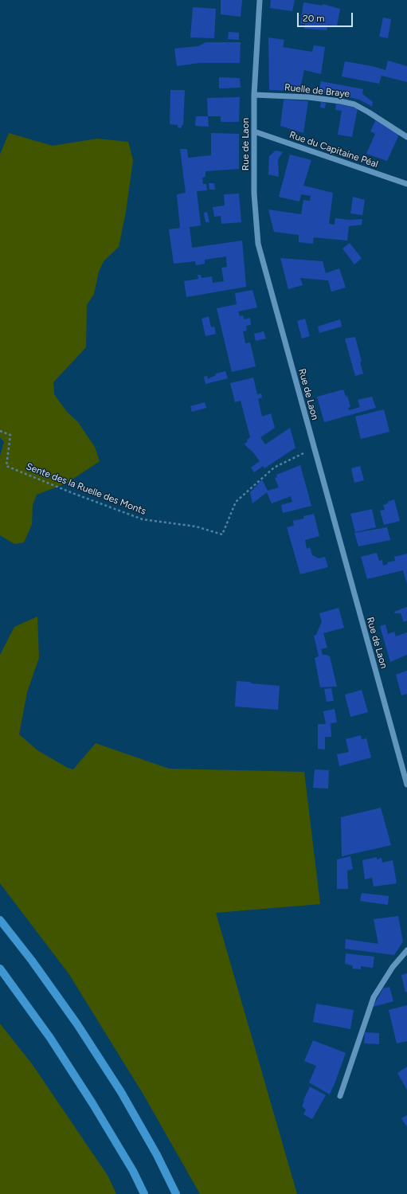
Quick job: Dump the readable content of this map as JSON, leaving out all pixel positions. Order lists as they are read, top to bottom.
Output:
{
  "streets": {
    "street": ["Ruelle de Braye", "Rue de Laon", "Rue du Capitaine Péal"],
    "path": ["Sente des la Ruelle des Monts"]
  },
  "crossings": [
    ["Ruelle de Braye", "Rue de Laon"],
    ["Rue de Laon", "Rue du Capitaine Péal"],
    ["Rue de Laon", "Sente des la Ruelle des Monts"]
  ],
  "scale_bar": "20 m"
}
